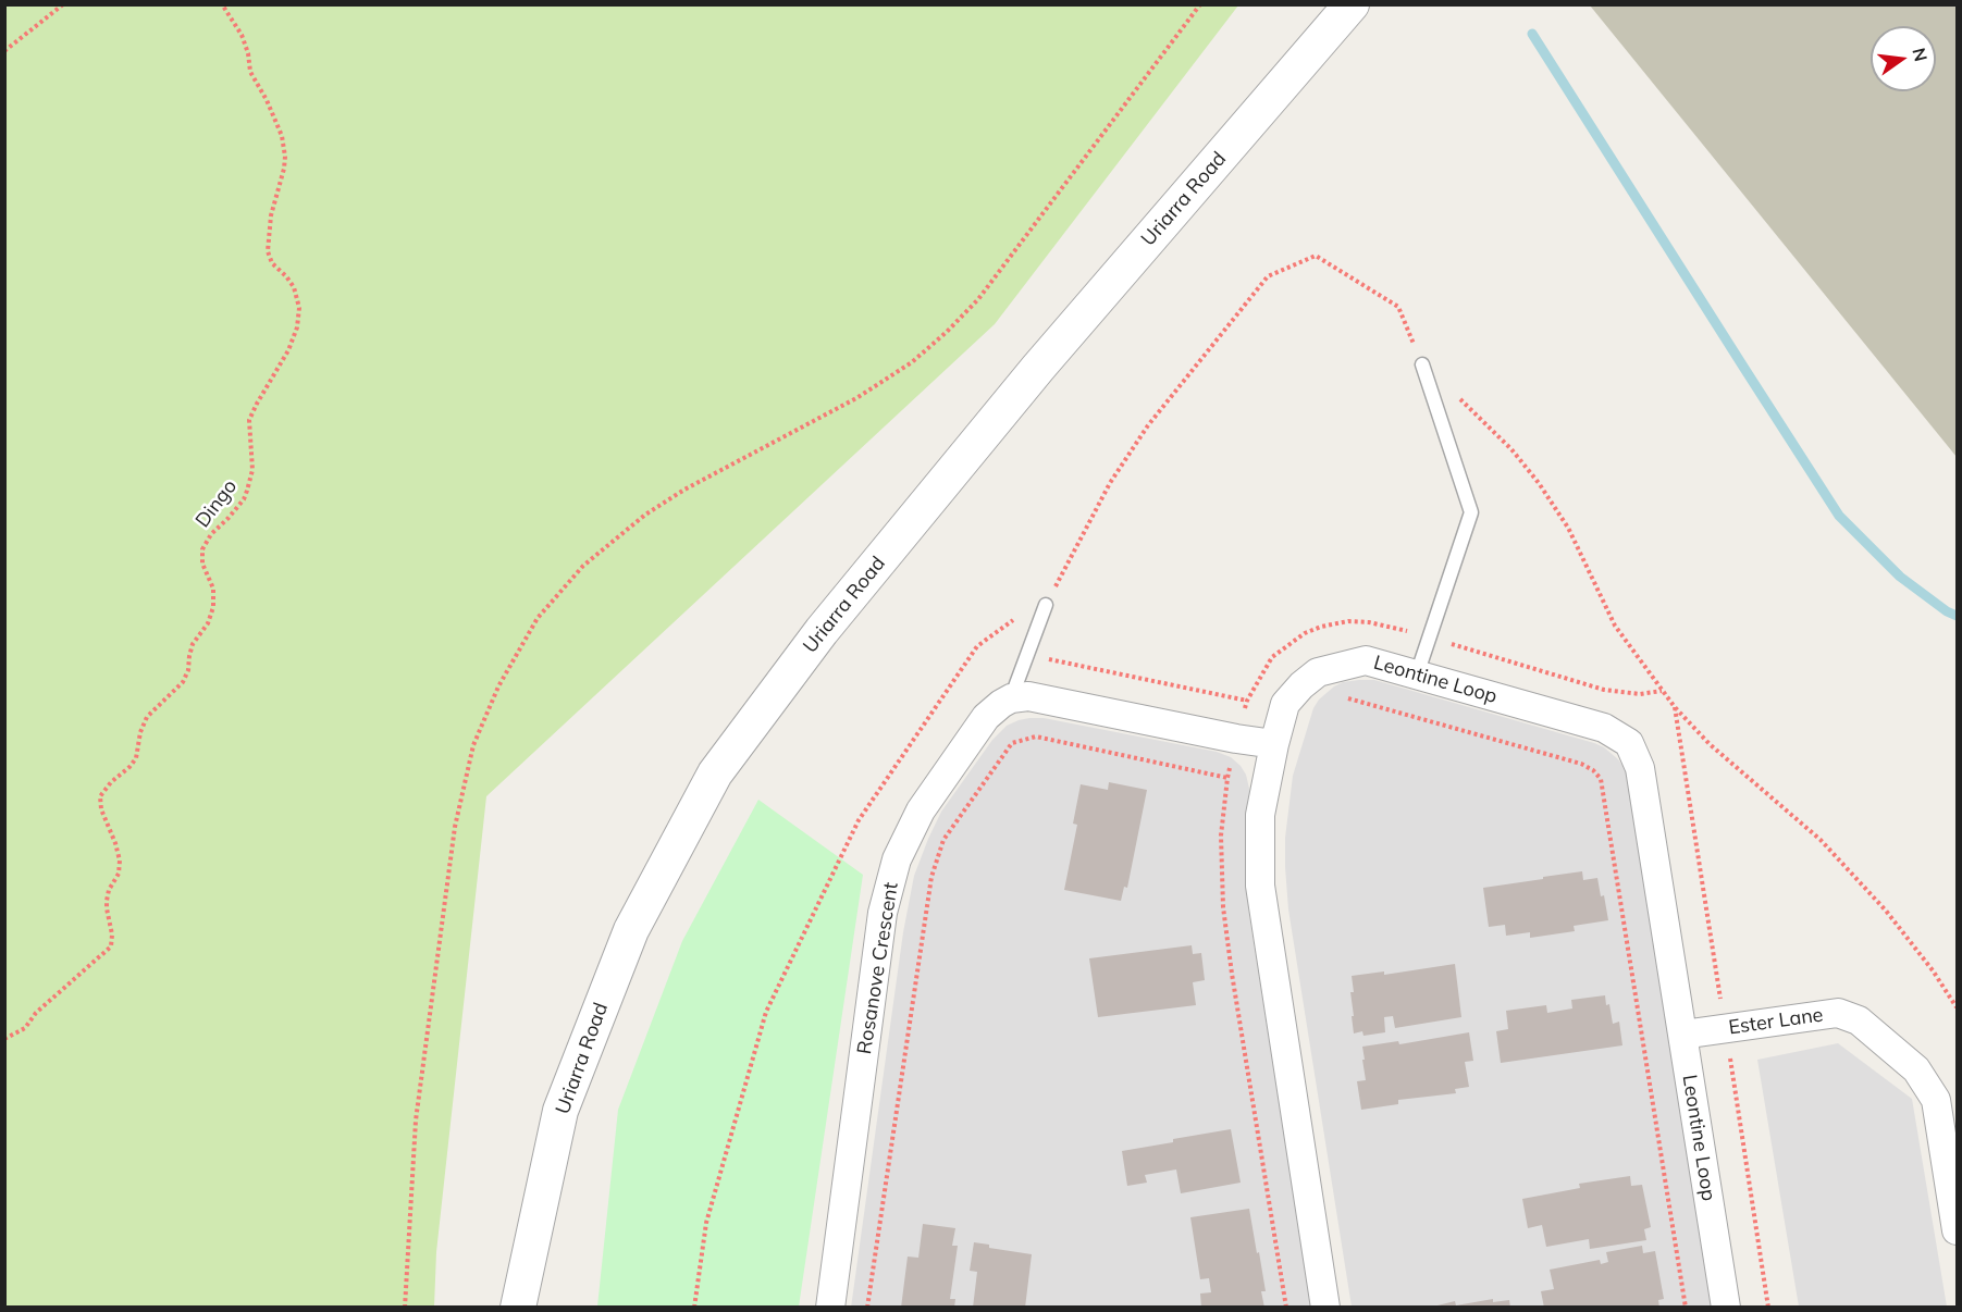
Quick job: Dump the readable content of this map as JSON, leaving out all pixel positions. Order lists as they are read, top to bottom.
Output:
{
  "streets": {
    "street": [
      "Uriarra Road",
      "Leontine Loop",
      "Rosanove Crescent",
      "Ester Lane"
    ],
    "path": ["Dingo"]
  },
  "crossings": [
    ["Leontine Loop", "Ester Lane"]
  ],
  "north": "right"
}
